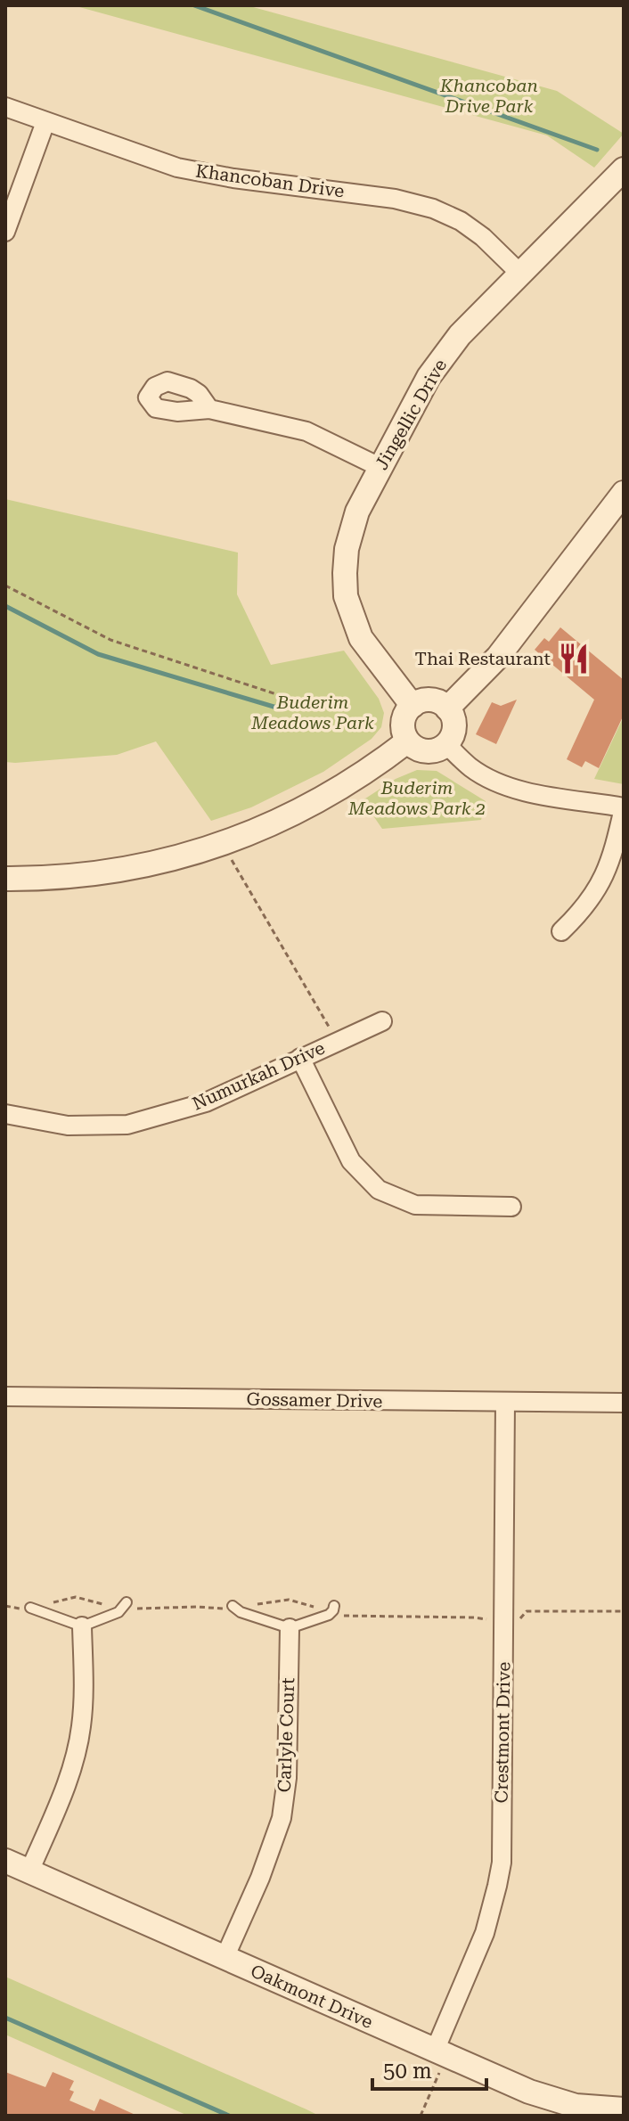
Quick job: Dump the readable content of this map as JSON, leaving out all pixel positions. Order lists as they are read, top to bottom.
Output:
{
  "streets": {
    "street": [
      "Khancoban Drive",
      "Jingellic Drive",
      "Numurkah Drive",
      "Gossamer Drive",
      "Crestmont Drive",
      "Carlyle Court",
      "Oakmont Drive"
    ]
  },
  "crossings": [
    ["Khancoban Drive", "Jingellic Drive"],
    ["Gossamer Drive", "Crestmont Drive"],
    ["Crestmont Drive", "Oakmont Drive"],
    ["Carlyle Court", "Oakmont Drive"]
  ],
  "parks": ["Khancoban Drive Park", "Buderim Meadows Park", "Buderim Meadows Park 2"],
  "places": {
    "restaurant": ["Thai Restaurant"]
  },
  "scale_bar": "50 m"
}
